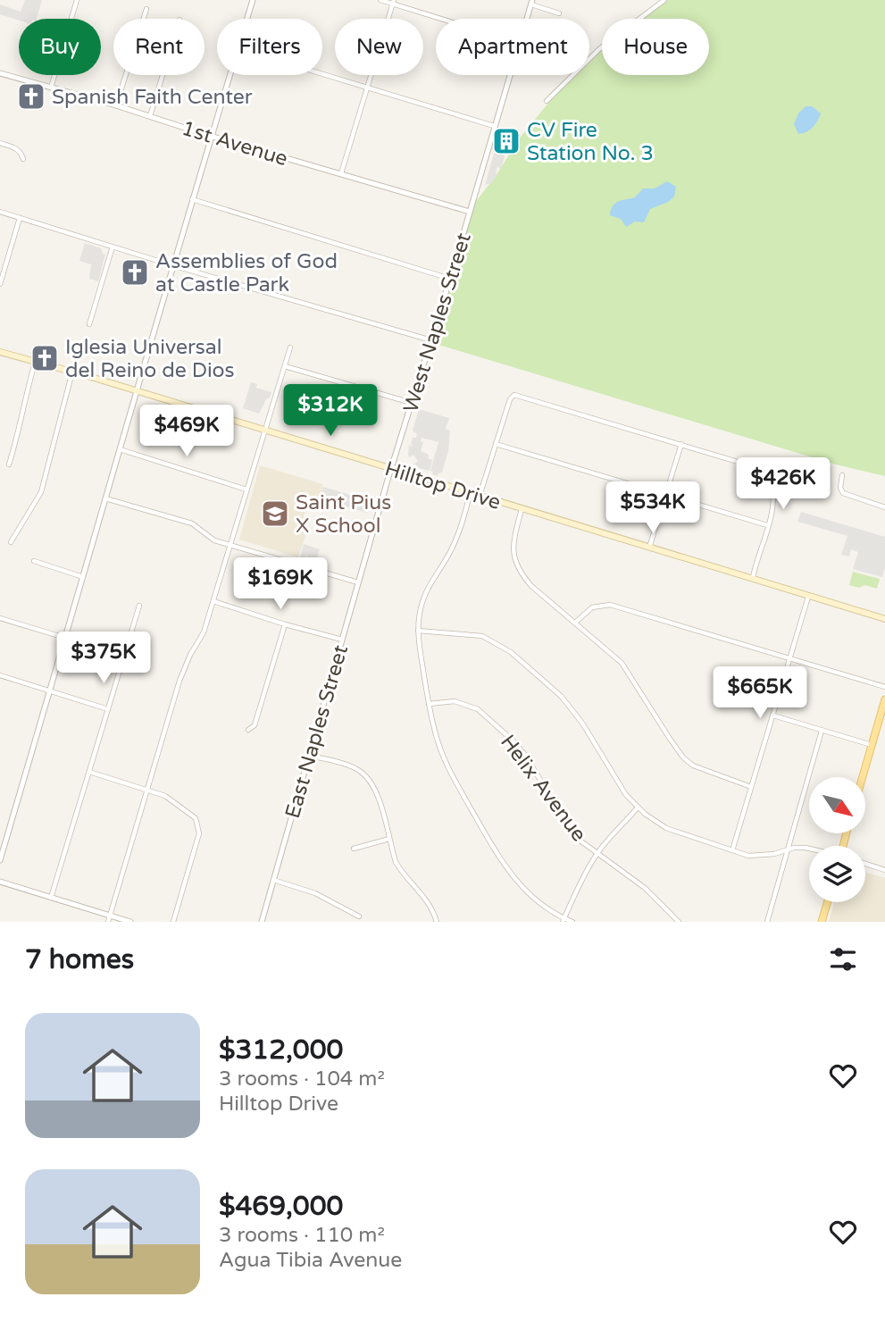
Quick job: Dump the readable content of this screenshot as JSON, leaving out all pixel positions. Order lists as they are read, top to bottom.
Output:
{
  "streets": {
    "main road": ["Hilltop Drive"],
    "street": [
      "1st Avenue",
      "West Naples Street",
      "East Naples Street",
      "Helix Avenue"
    ]
  },
  "crossings": [
    ["1st Avenue", "West Naples Street"],
    ["West Naples Street", "Hilltop Drive"],
    ["West Naples Street", "East Naples Street"],
    ["Hilltop Drive", "East Naples Street"]
  ],
  "places": {
    "church": ["Spanish Faith Center", "Assemblies of God at Castle Park", "Iglesia Universal del Reino de Dios"],
    "building": ["CV Fire Station No. 3"],
    "school or university": ["Saint Pius X School"]
  },
  "north": "bottom right",
  "page": {
    "chip": [
      "Buy",
      "Rent",
      "Filters",
      "New",
      "Apartment",
      "House"
    ],
    "price": [
      "$312K",
      "$469K",
      "$426K",
      "$534K",
      "$169K",
      "$375K",
      "$665K"
    ],
    "heading": "7 homes",
    "list": [
      {
        "name": "$312,000",
        "note": "3 rooms · 104 m² · Hilltop Drive"
      },
      {
        "name": "$469,000",
        "note": "3 rooms · 110 m² · Agua Tibia Avenue"
      }
    ]
  }
}
